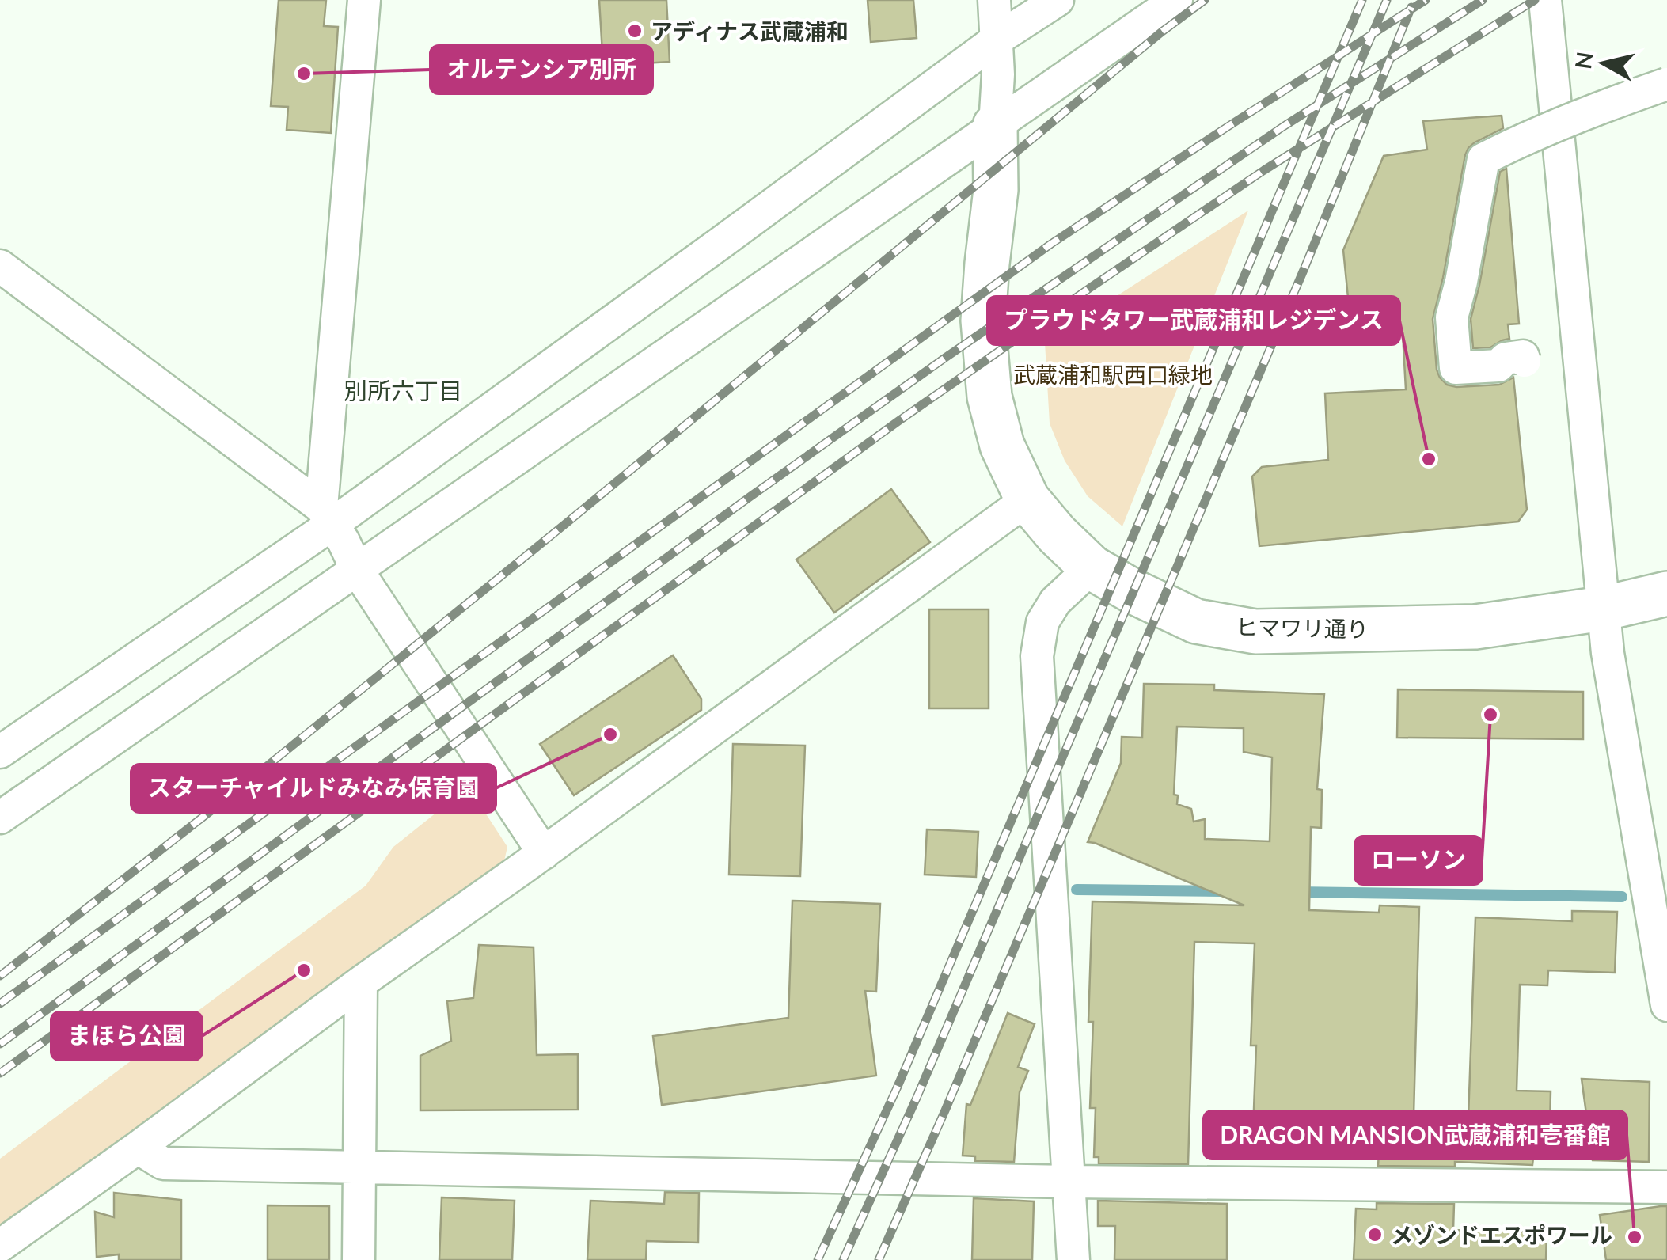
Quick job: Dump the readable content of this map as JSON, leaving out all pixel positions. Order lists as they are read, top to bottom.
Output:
{
  "streets": {
    "street": ["ヒマワリ通り"]
  },
  "districts": ["別所六丁目"],
  "parks": ["武蔵浦和駅西口緑地"],
  "places": [
    "アディナス武蔵浦和",
    "オルテンシア別所",
    "プラウドタワー武蔵浦和レジデンス",
    "ローソン",
    "スターチャイルドみなみ保育園",
    "まほら公園",
    "メゾンドエスポワール",
    "DRAGON MANSION武蔵浦和壱番館"
  ],
  "north": "left"
}
